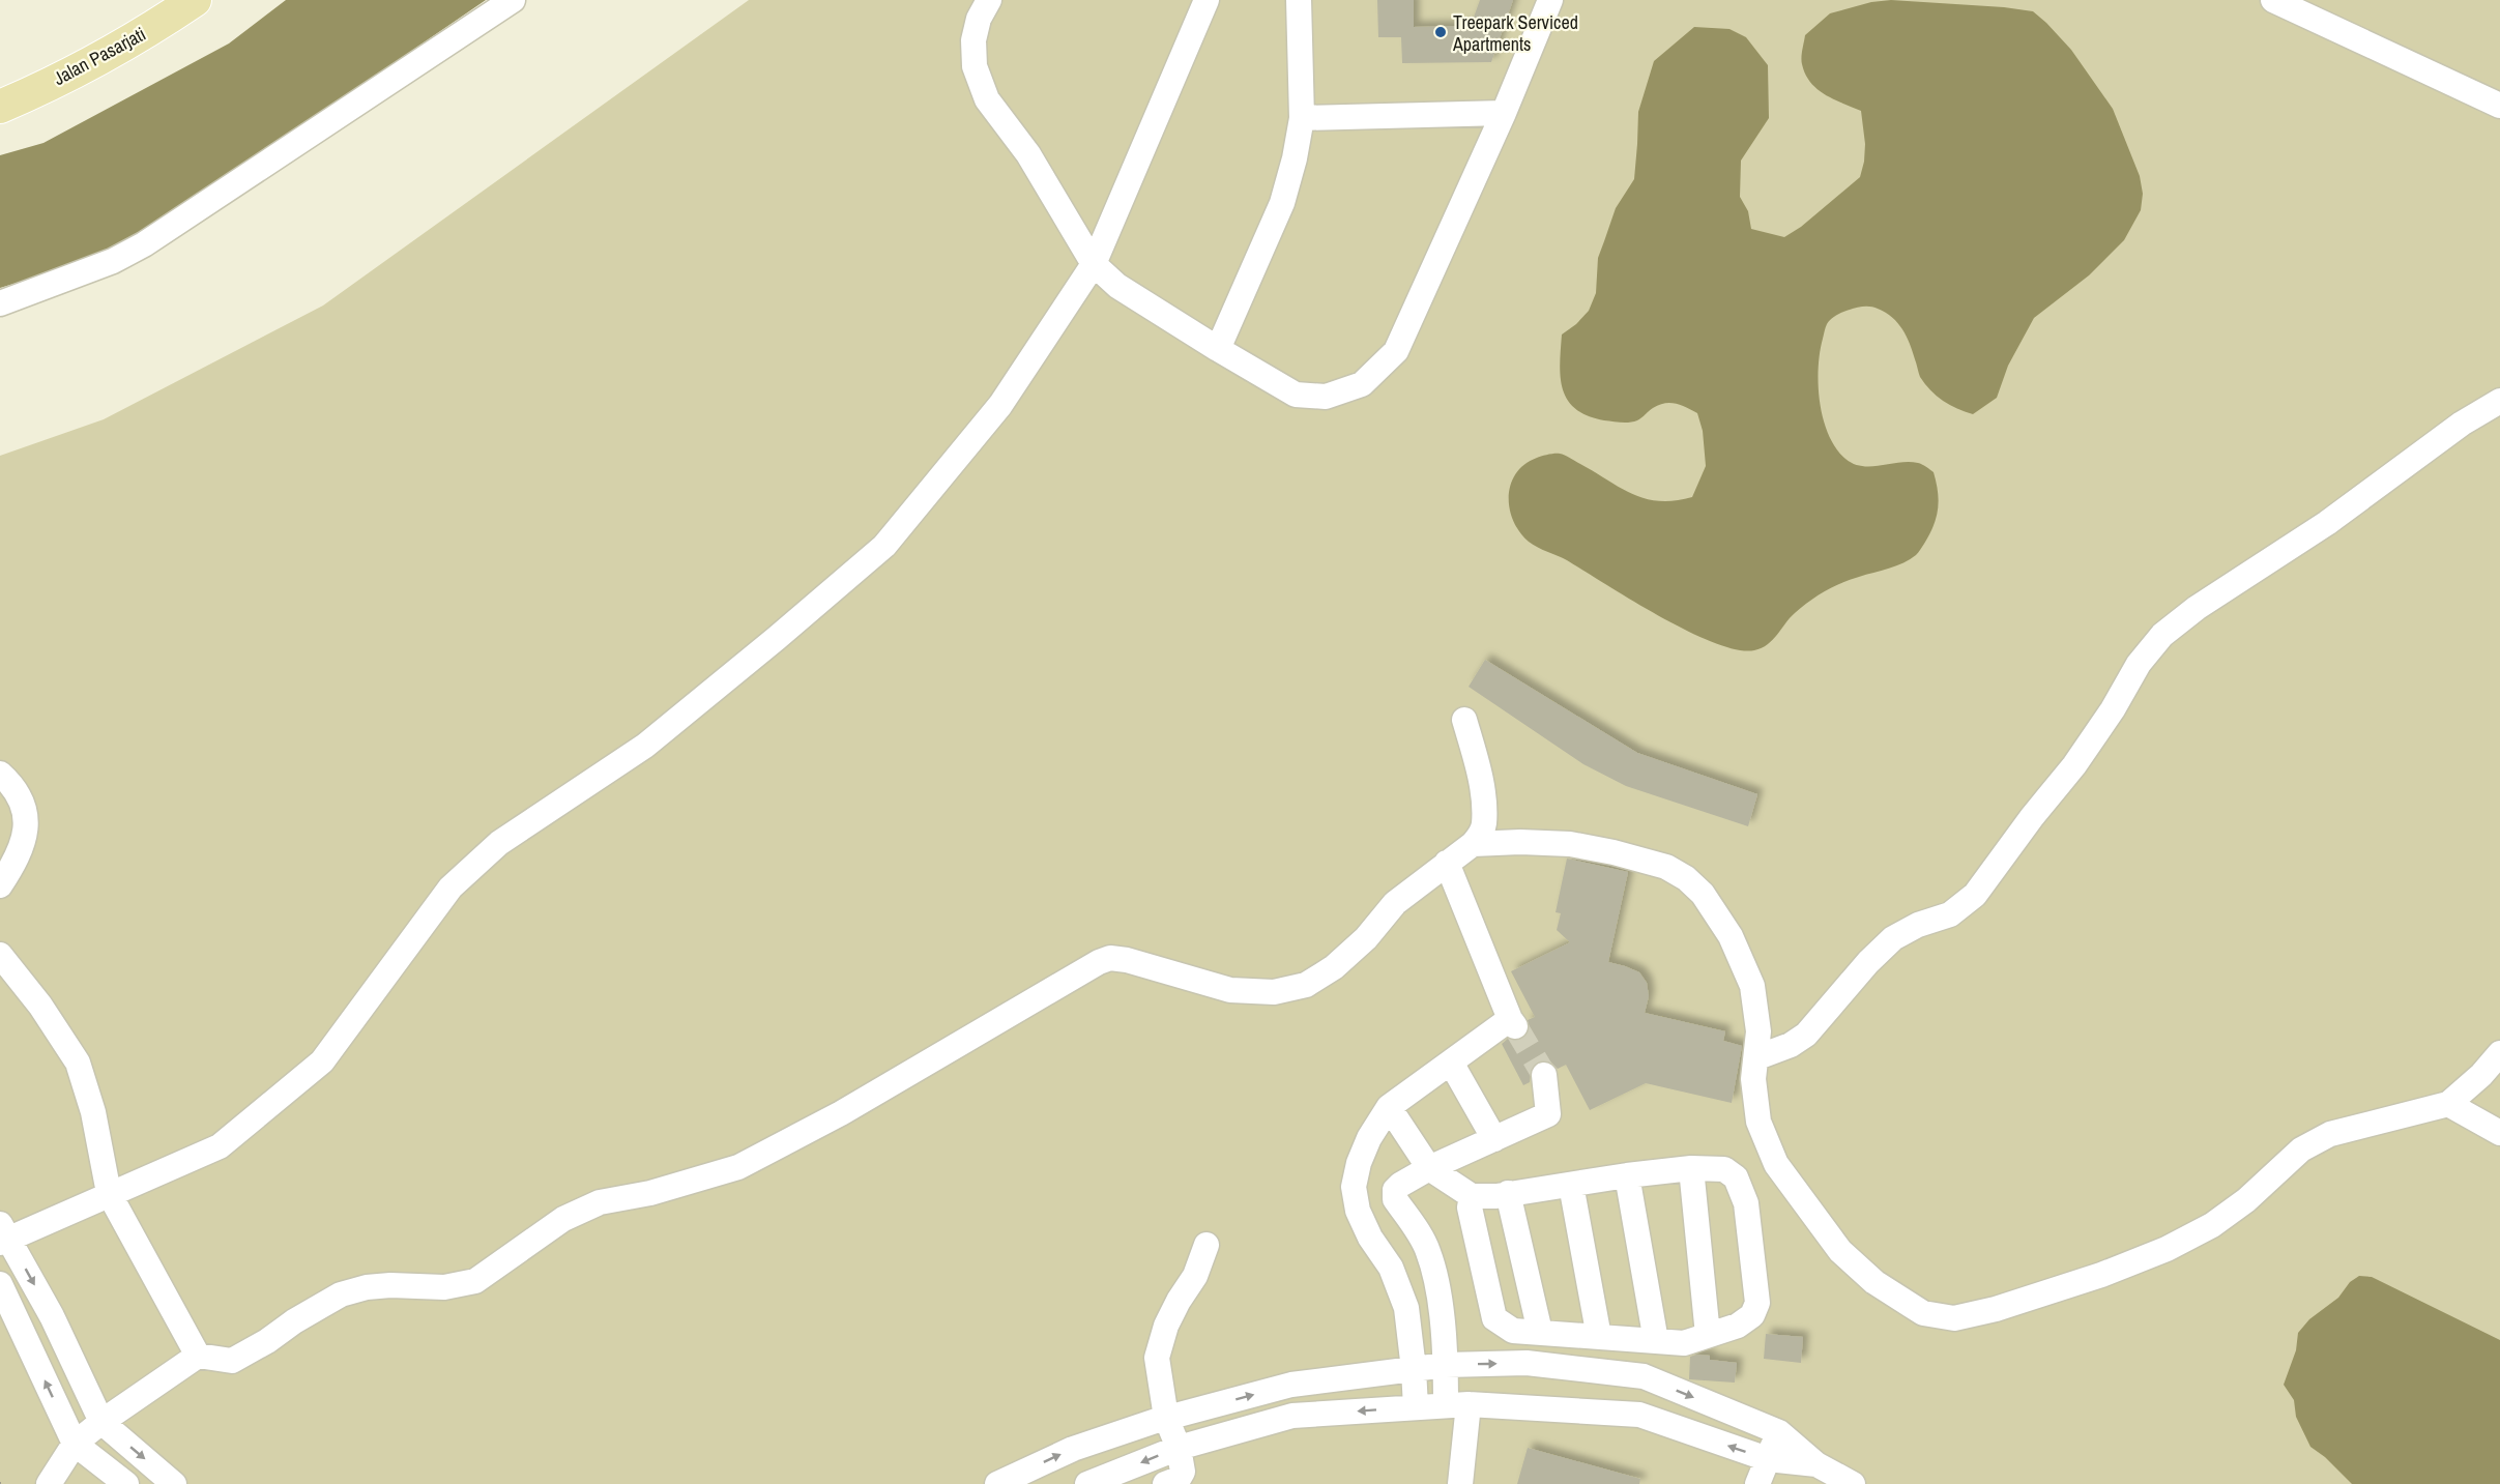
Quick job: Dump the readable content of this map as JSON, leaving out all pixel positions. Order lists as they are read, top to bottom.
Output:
{
  "streets": {
    "main road": ["Jalan Pasarjati"]
  },
  "places": ["Treepark Serviced Apartments"]
}
